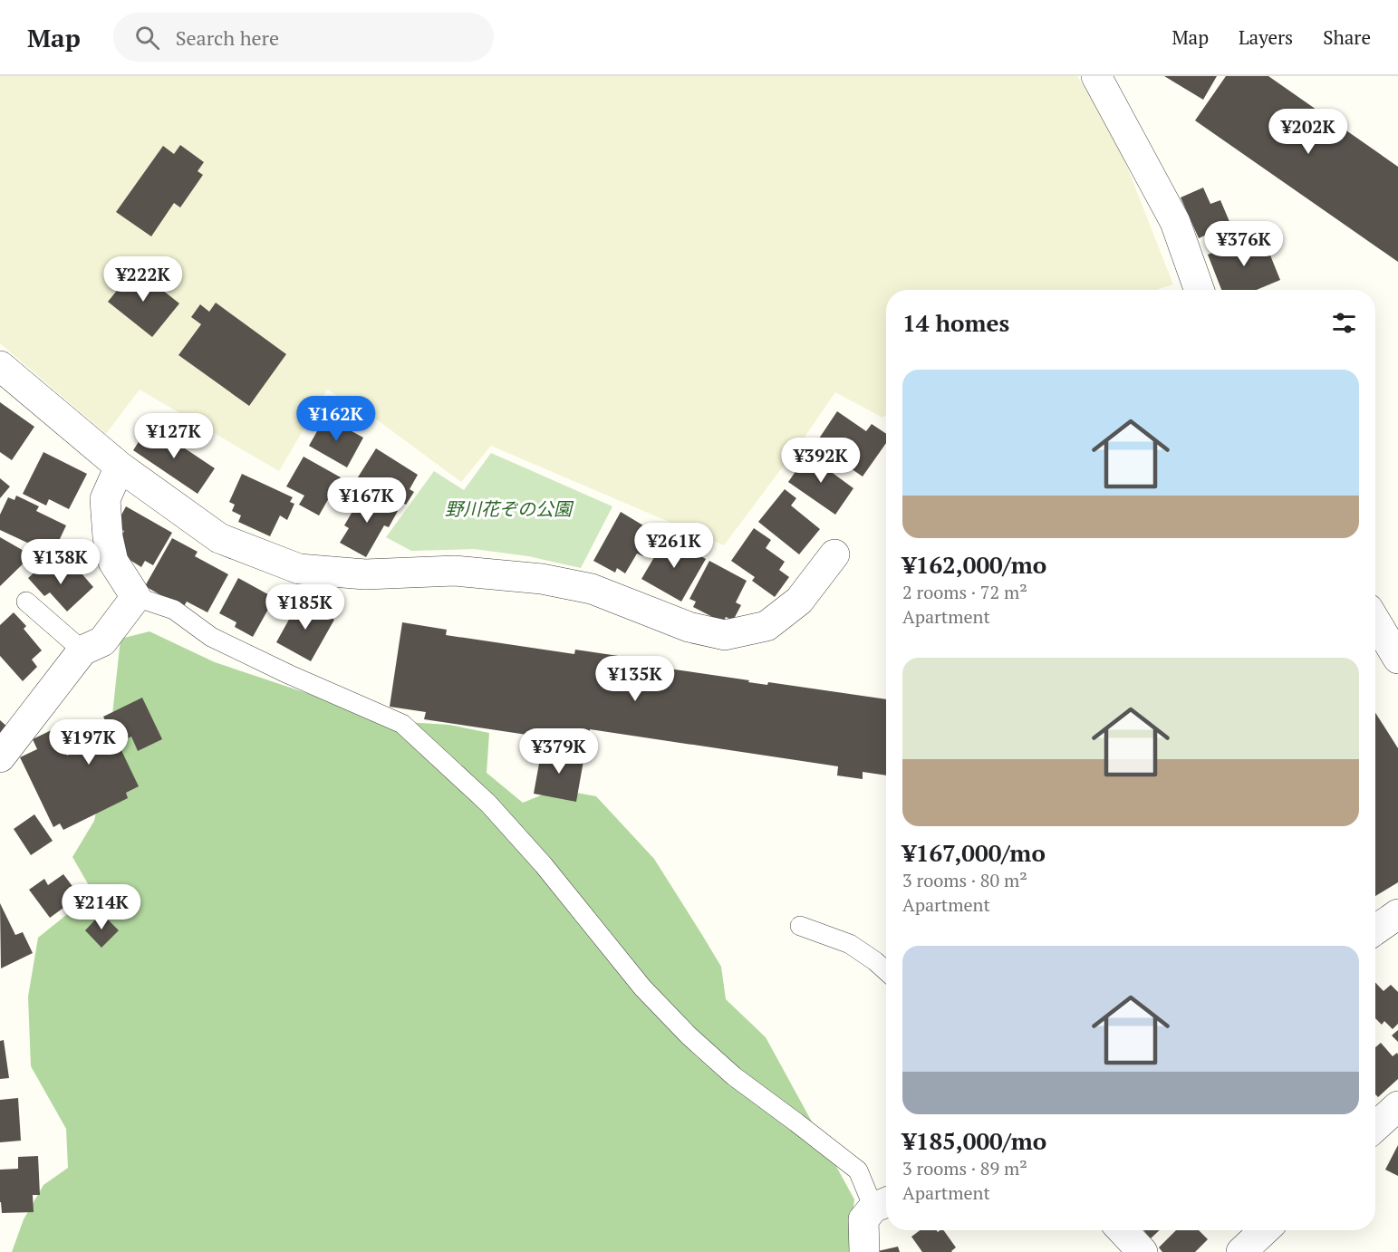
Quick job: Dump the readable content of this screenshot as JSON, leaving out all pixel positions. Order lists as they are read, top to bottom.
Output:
{
  "parks": ["野川花ぞの公園"],
  "page": {
    "header": "Map",
    "search": "Search here",
    "nav": ["Map", "Layers", "Share"],
    "price": [
      "¥202K",
      "¥376K",
      "¥222K",
      "¥162K",
      "¥127K",
      "¥392K",
      "¥167K",
      "¥261K",
      "¥138K",
      "¥185K",
      "¥135K",
      "¥197K",
      "¥379K",
      "¥214K"
    ],
    "heading": "14 homes",
    "list": [
      {
        "name": "¥162,000/mo",
        "note": "2 rooms · 72 m² · Apartment"
      },
      {
        "name": "¥167,000/mo",
        "note": "3 rooms · 80 m² · Apartment"
      },
      {
        "name": "¥185,000/mo",
        "note": "3 rooms · 89 m² · Apartment"
      }
    ]
  }
}
